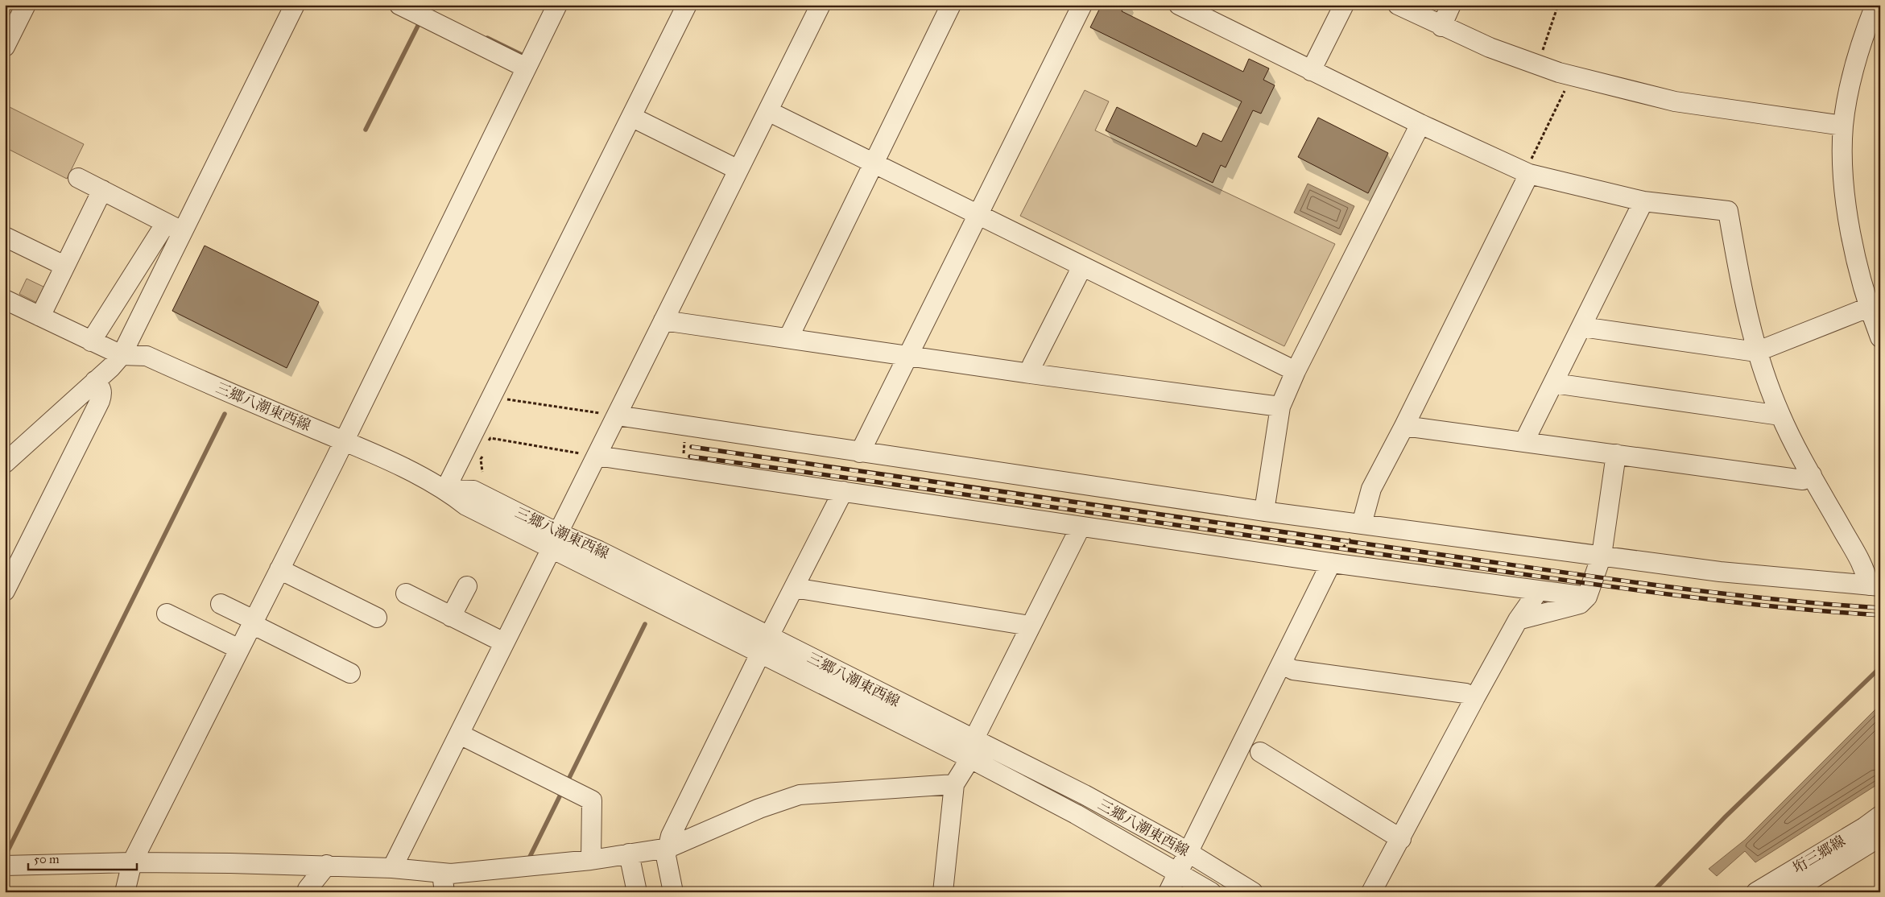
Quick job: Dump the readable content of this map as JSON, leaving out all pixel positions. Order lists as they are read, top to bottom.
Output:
{
  "streets": {
    "street": ["三郷八潮東西線", "垳三郷線"]
  },
  "scale_bar": "50 m"
}
